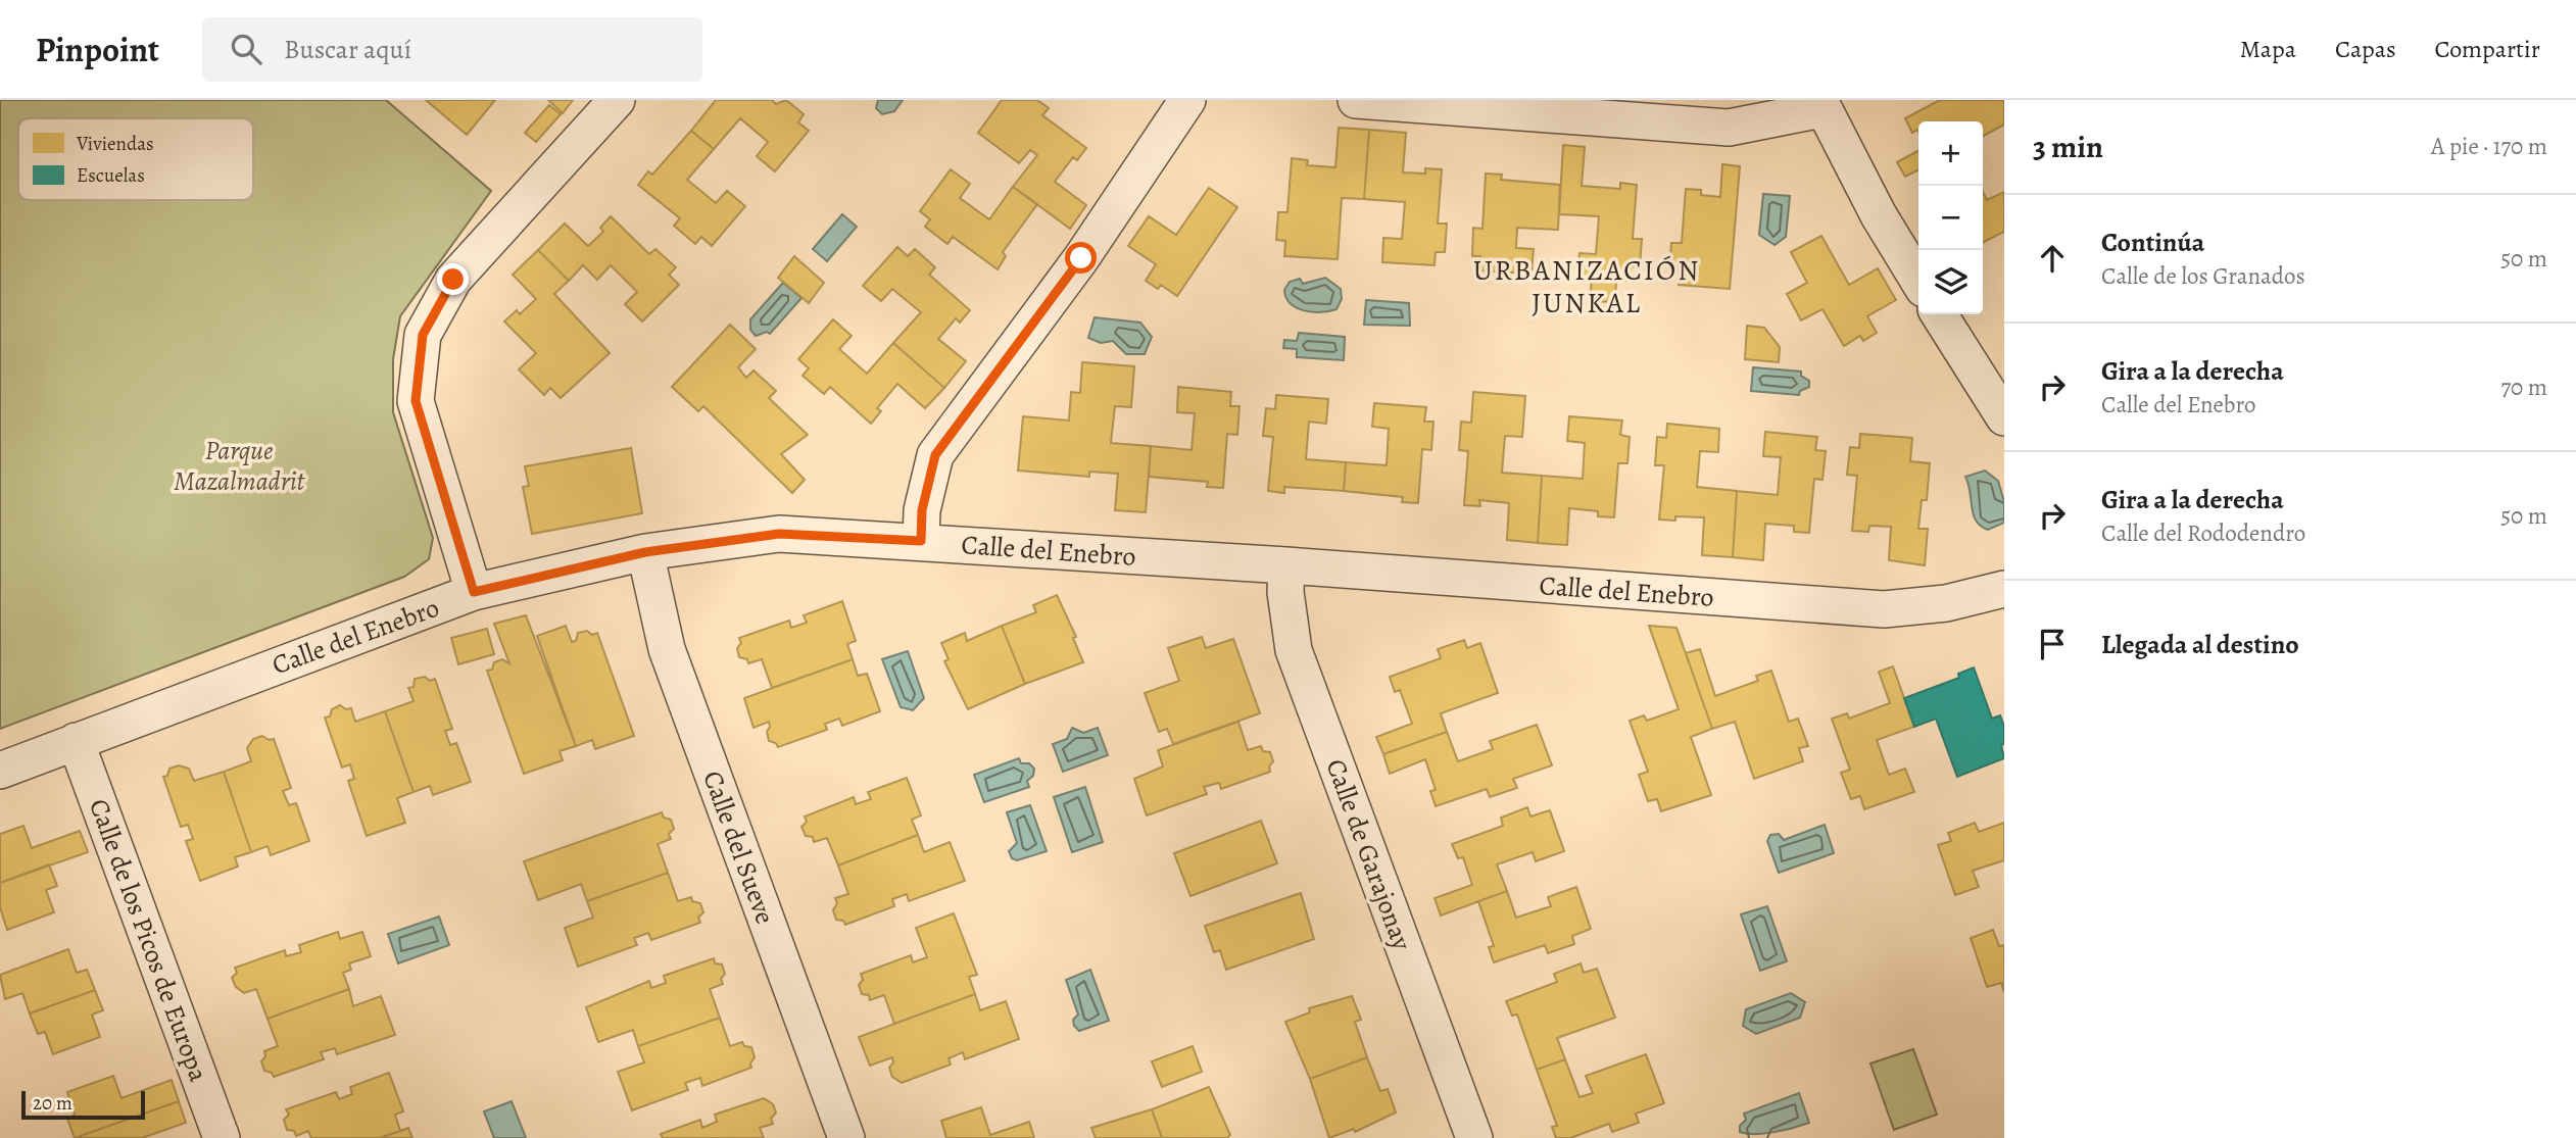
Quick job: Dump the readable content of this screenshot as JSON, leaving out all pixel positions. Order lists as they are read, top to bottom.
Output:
{
  "streets": {
    "street": [
      "Calle del Enebro",
      "Calle del Sueve",
      "Calle de Garajonay",
      "Calle de los Picos de Europa"
    ]
  },
  "crossings": [
    ["Calle del Enebro", "Calle del Sueve"],
    ["Calle del Enebro", "Calle de Garajonay"],
    ["Calle del Enebro", "Calle de los Picos de Europa"]
  ],
  "districts": ["URBANIZACIÓN JUNKAL"],
  "parks": ["Parque Mazalmadrit"],
  "legend": ["Viviendas", "Escuelas"],
  "scale_bar": "20 m",
  "page": {
    "header": "Pinpoint",
    "search": "Buscar aquí",
    "nav": ["Mapa", "Capas", "Compartir"],
    "heading": ["3 min", "A pie · 170 m"],
    "map_buttons": ["+", "−"],
    "list": [
      ["Continúa", "Calle de los Granados", "50 m"],
      ["Gira a la derecha", "Calle del Enebro", "70 m"],
      ["Gira a la derecha", "Calle del Rododendro", "50 m"],
      "Llegada al destino"
    ],
    "scale": "20 m"
  }
}
